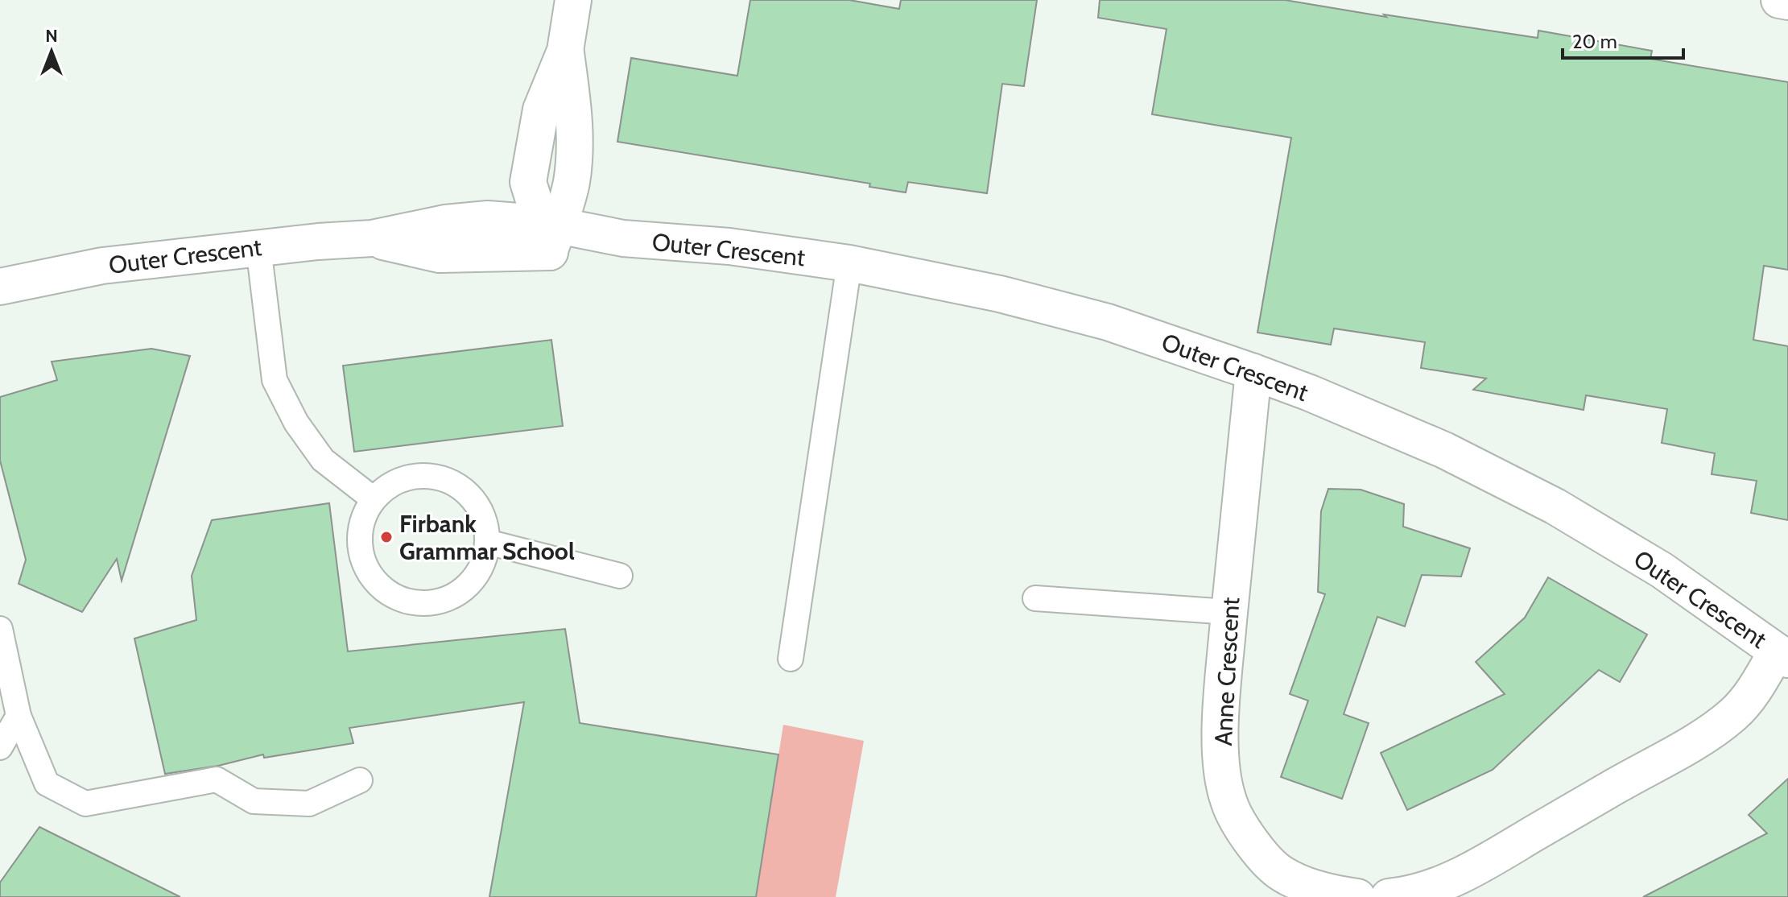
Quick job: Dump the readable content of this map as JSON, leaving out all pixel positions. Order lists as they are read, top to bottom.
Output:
{
  "streets": {
    "street": ["Outer Crescent", "Anne Crescent"]
  },
  "crossings": [
    ["Outer Crescent", "Anne Crescent"]
  ],
  "places": ["Firbank Grammar School"],
  "scale_bar": "20 m",
  "north": "top"
}
